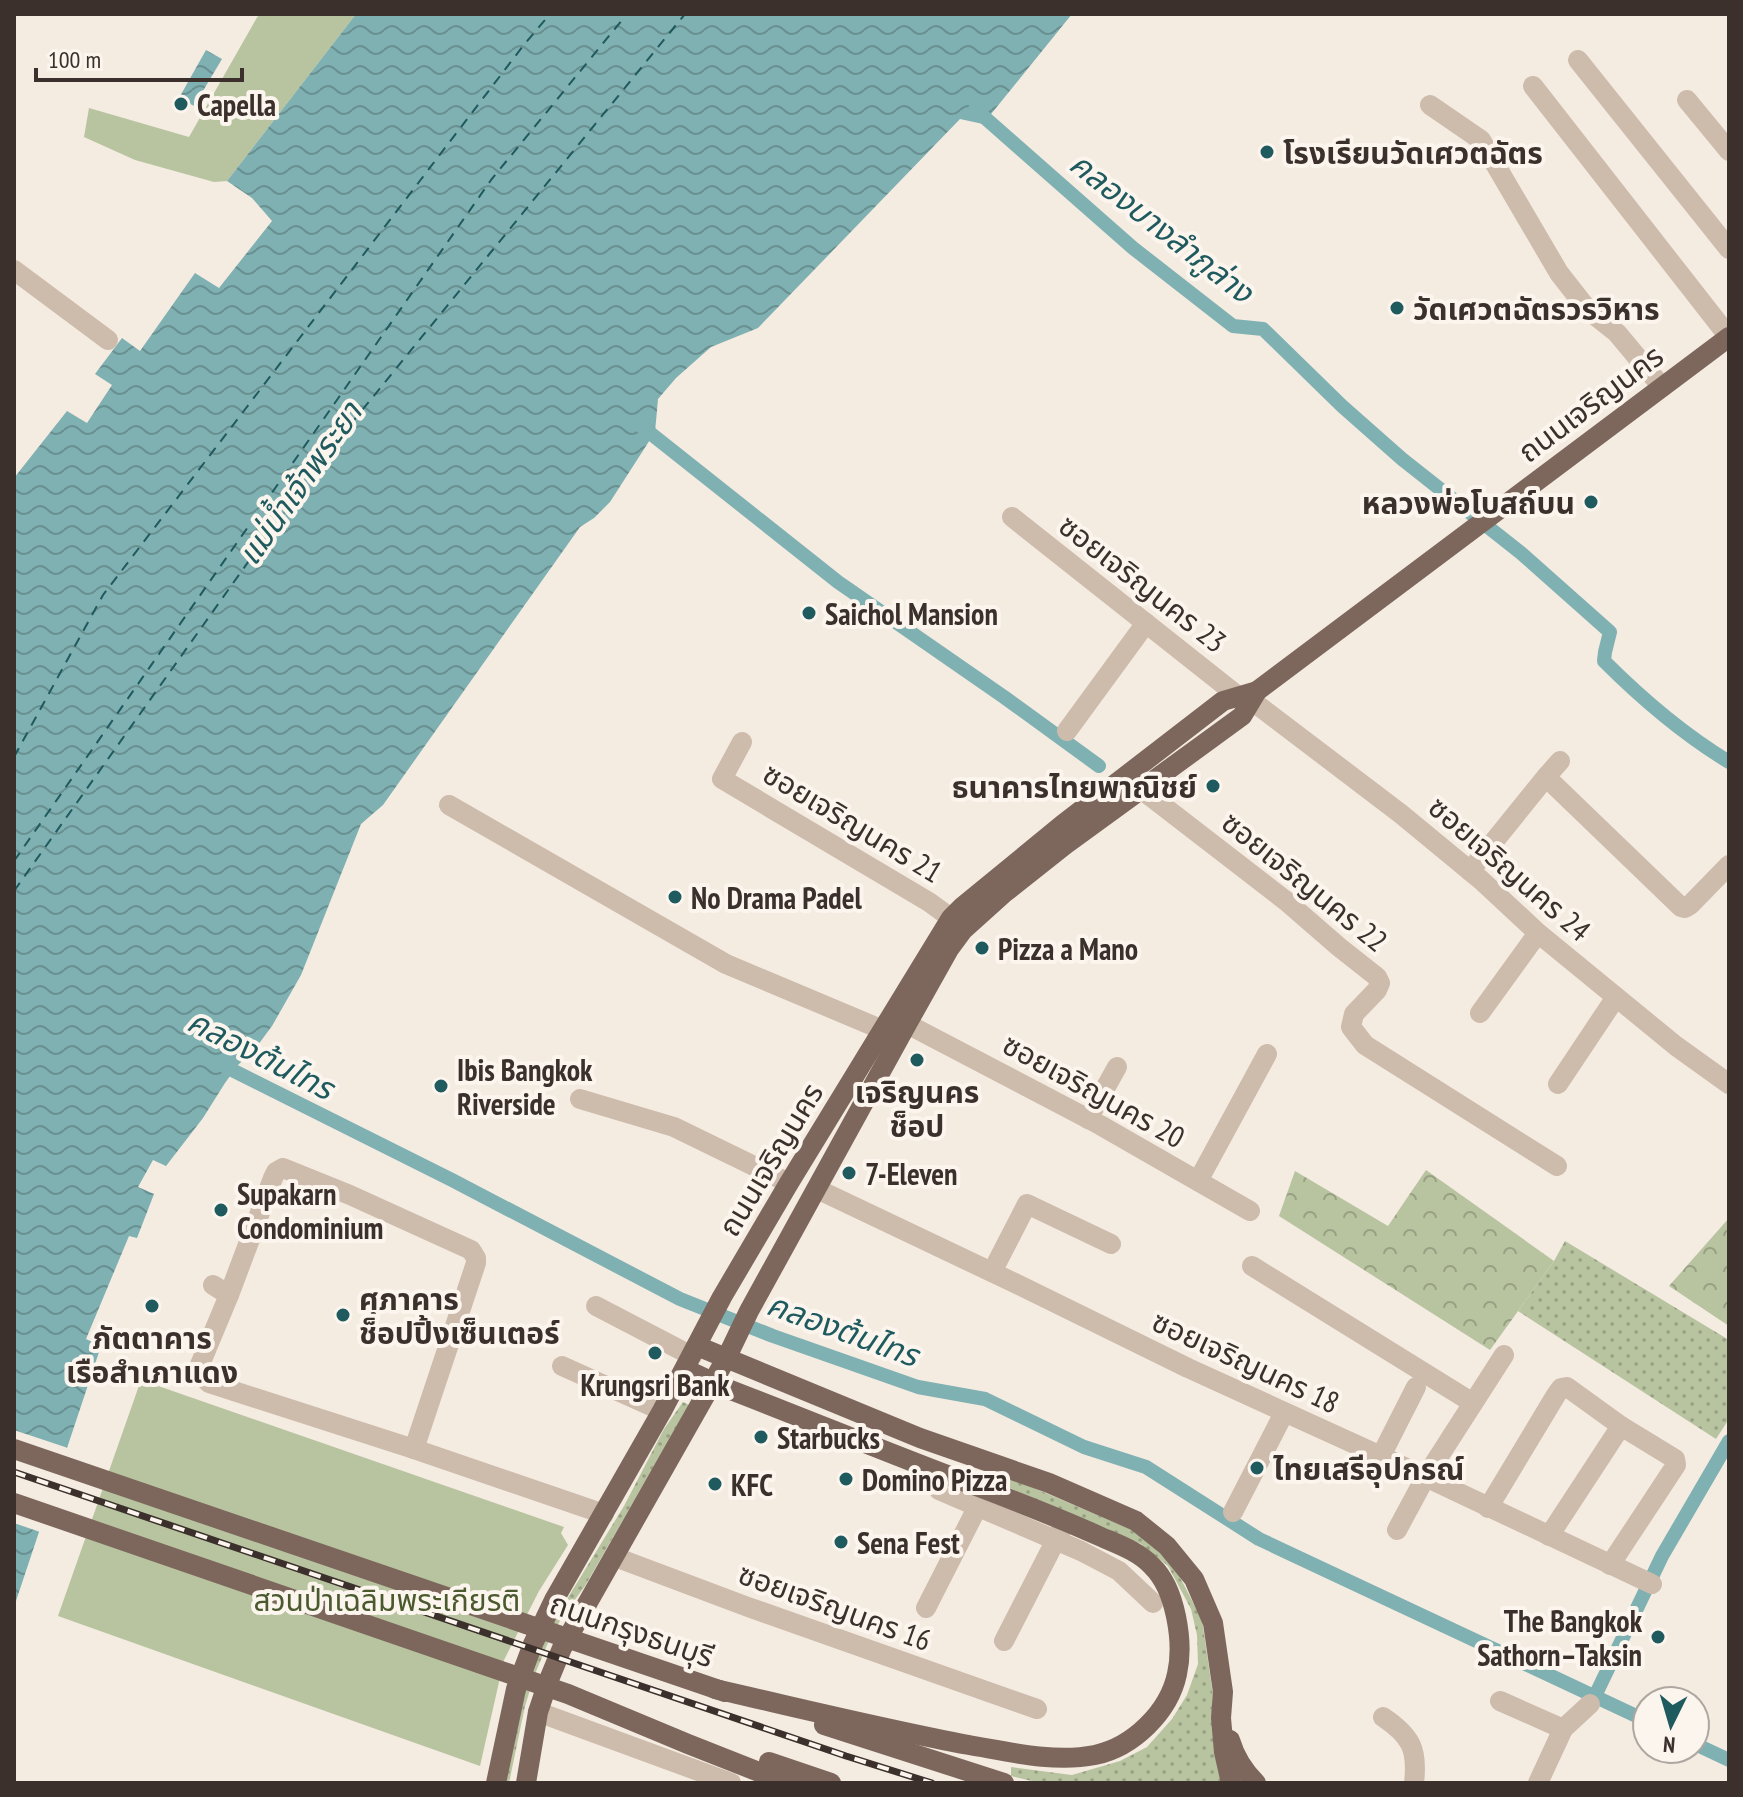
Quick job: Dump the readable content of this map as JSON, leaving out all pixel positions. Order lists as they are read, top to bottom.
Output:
{
  "streets": {
    "main road": ["ถนนเจริญนคร", "ถนนกรุงธนบุรี"],
    "street": [
      "ซอยเจริญนคร 23",
      "ซอยเจริญนคร 21",
      "ซอยเจริญนคร 24",
      "ซอยเจริญนคร 22",
      "ซอยเจริญนคร 20",
      "ซอยเจริญนคร 18",
      "ซอยเจริญนคร 16"
    ]
  },
  "crossings": [
    ["ถนนเจริญนคร", "ซอยเจริญนคร 23"],
    ["ถนนเจริญนคร", "ซอยเจริญนคร 21"],
    ["ถนนเจริญนคร", "ซอยเจริญนคร 24"],
    ["ถนนเจริญนคร", "ซอยเจริญนคร 22"],
    ["ถนนเจริญนคร", "ซอยเจริญนคร 20"],
    ["ถนนเจริญนคร", "ซอยเจริญนคร 18"],
    ["ถนนเจริญนคร", "ซอยเจริญนคร 16"],
    ["ซอยเจริญนคร 23", "ซอยเจริญนคร 24"]
  ],
  "water": ["คลองบางลำภูล่าง", "แม่น้ำเจ้าพระยา", "คลองต้นไทร"],
  "parks": ["สวนป่าเฉลิมพระเกียรติ"],
  "places": [
    "Capella",
    "โรงเรียนวัดเศวตฉัตร",
    "วัดเศวตฉัตรวรวิหาร",
    "หลวงพ่อโบสถ์บน",
    "Saichol Mansion",
    "ธนาคารไทยพาณิชย์",
    "No Drama Padel",
    "Pizza a Mano",
    "เจริญนคร ช็อป",
    "Ibis Bangkok Riverside",
    "7-Eleven",
    "Supakarn Condominium",
    "ภัตตาคาร เรือสำเภาแดง",
    "ศุภาคาร ช็อปปิ้งเซ็นเตอร์",
    "Krungsri Bank",
    "Starbucks",
    "ไทยเสรีอุปกรณ์",
    "Domino Pizza",
    "KFC",
    "Sena Fest",
    "The Bangkok Sathorn–Taksin"
  ],
  "scale_bar": "100 m",
  "north": "bottom"
}
